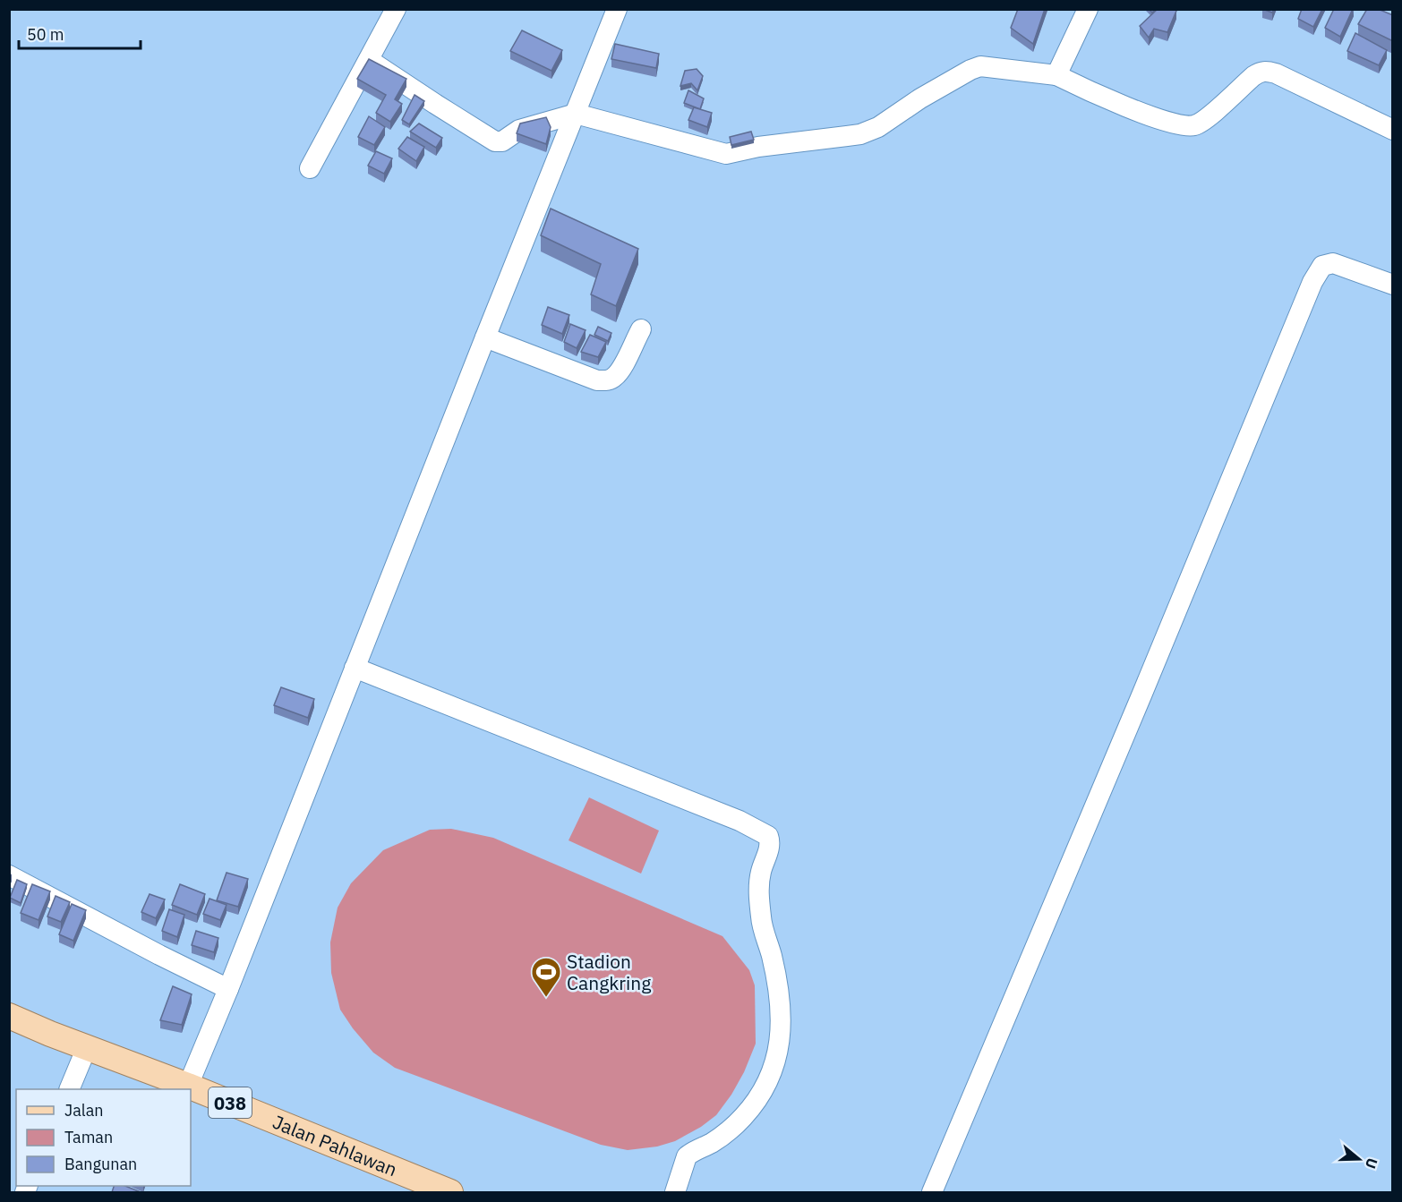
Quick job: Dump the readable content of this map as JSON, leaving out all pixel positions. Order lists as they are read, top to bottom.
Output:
{
  "streets": {
    "main road": ["038", "Jalan Pahlawan"]
  },
  "places": {
    "sports": ["Stadion Cangkring"]
  },
  "legend": ["Jalan", "Taman", "Bangunan"],
  "scale_bar": "50 m",
  "north": "right"
}
